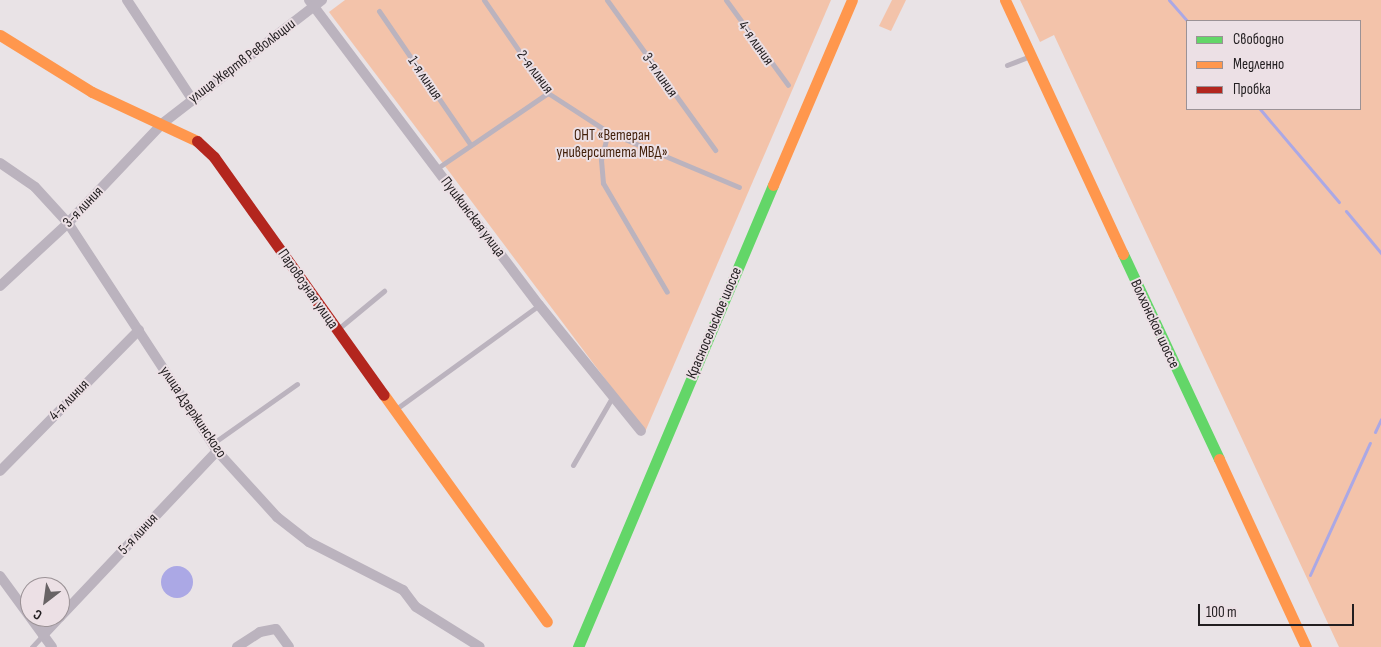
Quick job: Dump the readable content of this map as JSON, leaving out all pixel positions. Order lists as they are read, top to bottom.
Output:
{
  "streets": {
    "main road": ["Паровозная улица", "Красносельское шоссе", "Волхонское шоссе"],
    "street": [
      "4-я линия",
      "улица Жертв Революции",
      "3-я линия",
      "Пушкинская улица",
      "улица Дзержинского",
      "5-я линия"
    ],
    "lane": ["2-я линия", "1-я линия"]
  },
  "crossings": [
    ["4-я линия", "улица Дзержинского"],
    ["улица Жертв Революции", "3-я линия"],
    ["улица Жертв Революции", "Пушкинская улица"],
    ["улица Жертв Революции", "Паровозная улица"],
    ["3-я линия", "Паровозная улица"],
    ["3-я линия", "улица Дзержинского"],
    ["улица Дзержинского", "5-я линия"]
  ],
  "parks": ["ОНТ «Ветеран университета МВД»"],
  "legend": ["Свободно", "Медленно", "Пробка"],
  "scale_bar": "100 m",
  "north": "bottom left"
}
